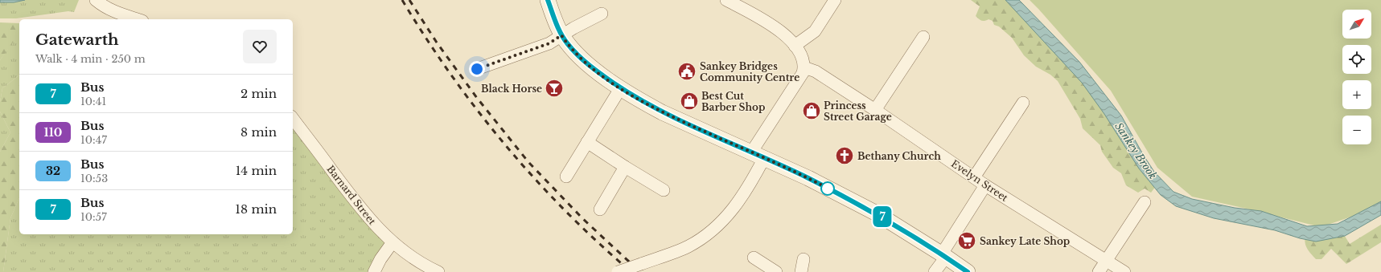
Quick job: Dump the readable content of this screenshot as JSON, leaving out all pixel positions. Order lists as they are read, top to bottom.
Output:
{
  "streets": {
    "street": ["Evelyn Street", "Barnard Street"]
  },
  "water": ["Sankey Brook"],
  "places": {
    "public building": ["Sankey Bridges Community Centre"],
    "bar": ["Black Horse"],
    "shop": ["Best Cut Barber Shop", "Princess Street Garage"],
    "church": ["Bethany Church"],
    "supermarket": ["Sankey Late Shop"]
  },
  "lines": ["bus line 7"],
  "north": "top right",
  "page": {
    "on_map": "7",
    "map_buttons": ["+", "−"],
    "heading": ["Gatewarth", "Walk · 4 min · 250 m"],
    "list": [
      {
        "mark": "7",
        "name": "Bus",
        "note": "10:41",
        "value": "2 min"
      },
      {
        "mark": "110",
        "name": "Bus",
        "note": "10:47",
        "value": "8 min"
      },
      {
        "mark": "32",
        "name": "Bus",
        "note": "10:53",
        "value": "14 min"
      },
      {
        "mark": "7",
        "name": "Bus",
        "note": "10:57",
        "value": "18 min"
      }
    ]
  }
}
